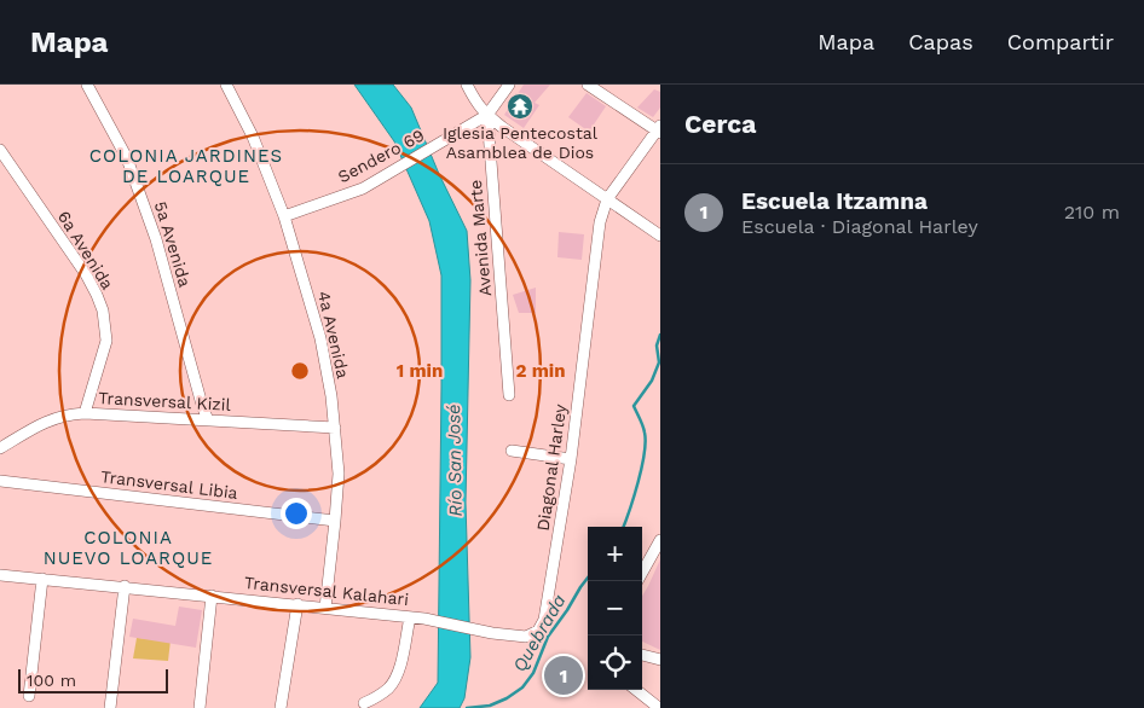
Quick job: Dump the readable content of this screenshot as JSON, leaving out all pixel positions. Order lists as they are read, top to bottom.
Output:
{
  "streets": {
    "street": [
      "Sendero 69",
      "Avenida Marte",
      "5a Avenida",
      "6a Avenida",
      "4a Avenida",
      "Transversal Kizil",
      "Diagonal Harley",
      "Transversal Libia",
      "Transversal Kalahari"
    ]
  },
  "crossings": [
    ["Sendero 69", "Avenida Marte"],
    ["Sendero 69", "4a Avenida"],
    ["5a Avenida", "Transversal Kizil"],
    ["6a Avenida", "Transversal Kizil"],
    ["4a Avenida", "Transversal Kizil"],
    ["4a Avenida", "Transversal Libia"],
    ["4a Avenida", "Transversal Kalahari"],
    ["Diagonal Harley", "Transversal Kalahari"]
  ],
  "districts": ["COLONIA JARDINES DE LOARQUE", "COLONIA NUEVO LOARQUE"],
  "water": ["Río San José", "Quebrada"],
  "places": {
    "temple": ["Iglesia Pentecostal Asamblea de Dios"]
  },
  "scale_bar": "100 m",
  "page": {
    "header": "Mapa",
    "nav": ["Mapa", "Capas", "Compartir"],
    "heading": "Cerca",
    "list": [
      {
        "mark": "1",
        "name": "Escuela Itzamna",
        "note": "Escuela · Diagonal Harley",
        "value": "210 m"
      }
    ],
    "map_buttons": ["+", "−"],
    "pins": "1",
    "scale": "100 m"
  },
  "rings": ["1 min", "2 min"]
}
